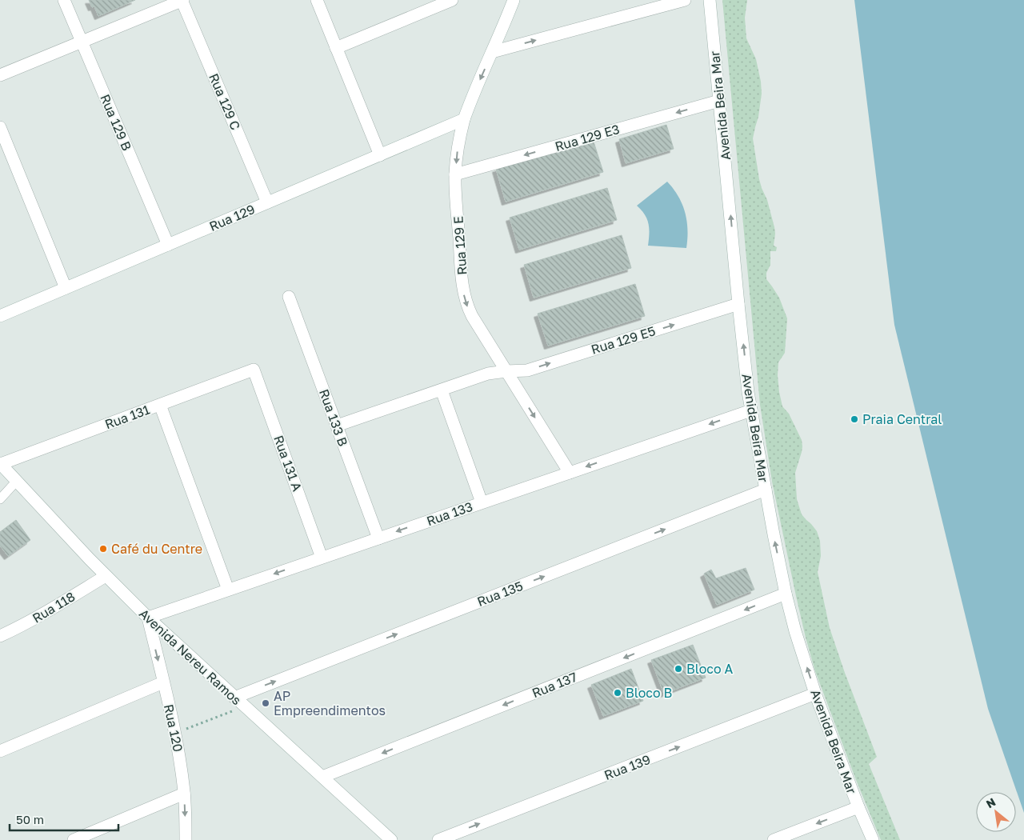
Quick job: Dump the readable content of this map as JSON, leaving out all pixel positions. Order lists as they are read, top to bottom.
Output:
{
  "streets": {
    "street": [
      "Rua 129 C",
      "Avenida Beira Mar",
      "Rua 129 B",
      "Rua 129 E3",
      "Rua 129",
      "Rua 129 E",
      "Rua 129 E5",
      "Rua 131",
      "Rua 133 B",
      "Rua 131 A",
      "Rua 133",
      "Rua 135",
      "Rua 118",
      "Avenida Nereu Ramos",
      "Rua 137",
      "Rua 120",
      "Rua 139"
    ]
  },
  "crossings": [
    ["Rua 129 C", "Rua 129"],
    ["Avenida Beira Mar", "Rua 129 E3"],
    ["Avenida Beira Mar", "Rua 129 E5"],
    ["Avenida Beira Mar", "Rua 133"],
    ["Avenida Beira Mar", "Rua 135"],
    ["Avenida Beira Mar", "Rua 137"],
    ["Avenida Beira Mar", "Rua 139"],
    ["Rua 129 B", "Rua 129"],
    ["Rua 129 E3", "Rua 129 E"],
    ["Rua 129", "Rua 129 E"],
    ["Rua 129 E", "Rua 129 E5"],
    ["Rua 129 E", "Rua 133"],
    ["Rua 129 E5", "Rua 133 B"],
    ["Rua 131", "Rua 131 A"],
    ["Rua 131", "Avenida Nereu Ramos"],
    ["Rua 133 B", "Rua 133"],
    ["Rua 131 A", "Rua 133"],
    ["Rua 133", "Avenida Nereu Ramos"],
    ["Rua 133", "Rua 120"],
    ["Rua 135", "Avenida Nereu Ramos"],
    ["Rua 118", "Avenida Nereu Ramos"],
    ["Avenida Nereu Ramos", "Rua 137"],
    ["Avenida Nereu Ramos", "Rua 120"]
  ],
  "one_way": [
    "Avenida Beira Mar",
    "Rua 129 E5",
    "Rua 133",
    "Rua 135",
    "Rua 137",
    "Rua 120",
    "Rua 139"
  ],
  "places": [
    "Praia Central",
    "Café du Centre",
    "Bloco A",
    "Bloco B",
    "AP Empreendimentos"
  ],
  "scale_bar": "50 m",
  "north": "top left"
}
